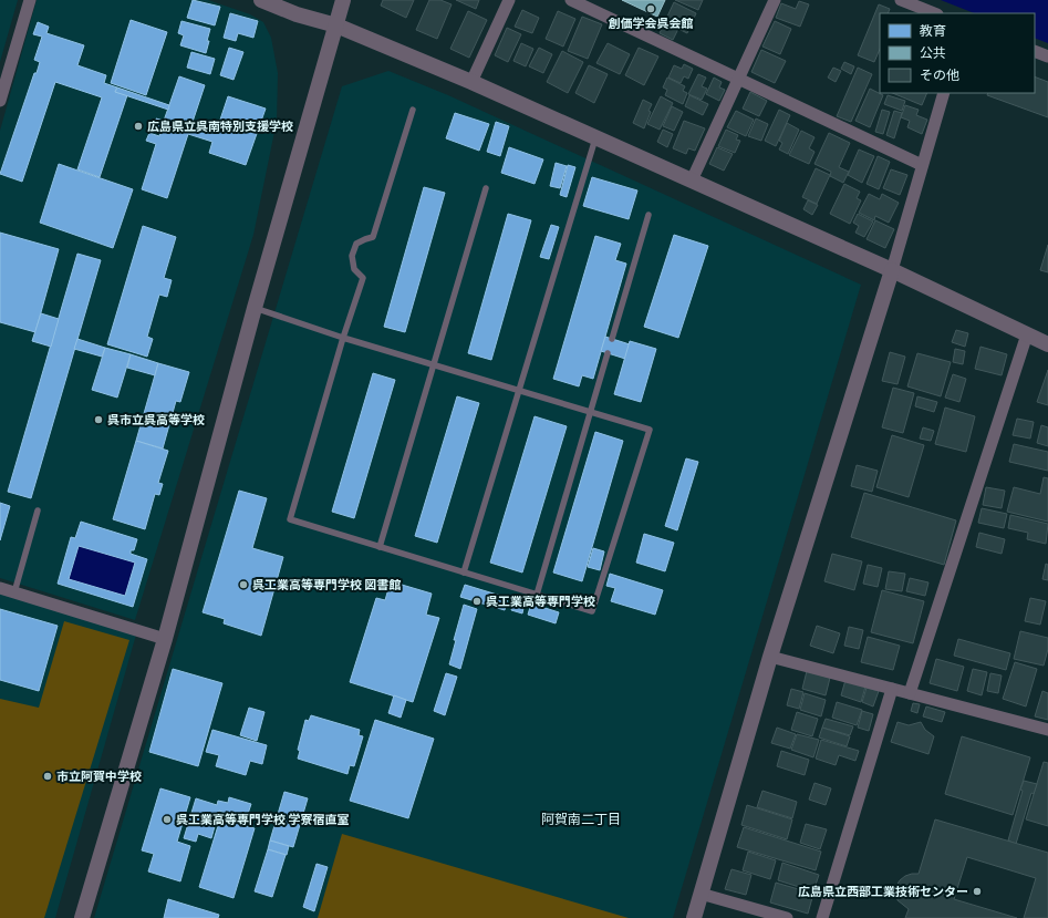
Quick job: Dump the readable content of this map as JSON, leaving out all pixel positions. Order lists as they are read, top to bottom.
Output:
{
  "districts": ["阿賀南二丁目"],
  "places": [
    "創価学会呉会館",
    "広島県立呉南特別支援学校",
    "呉市立呉高等学校",
    "呉工業高等専門学校 図書館",
    "呉工業高等専門学校",
    "市立阿賀中学校",
    "呉工業高等専門学校 学寮宿直室",
    "広島県立西部工業技術センター"
  ],
  "legend": ["教育", "公共", "その他"]
}
